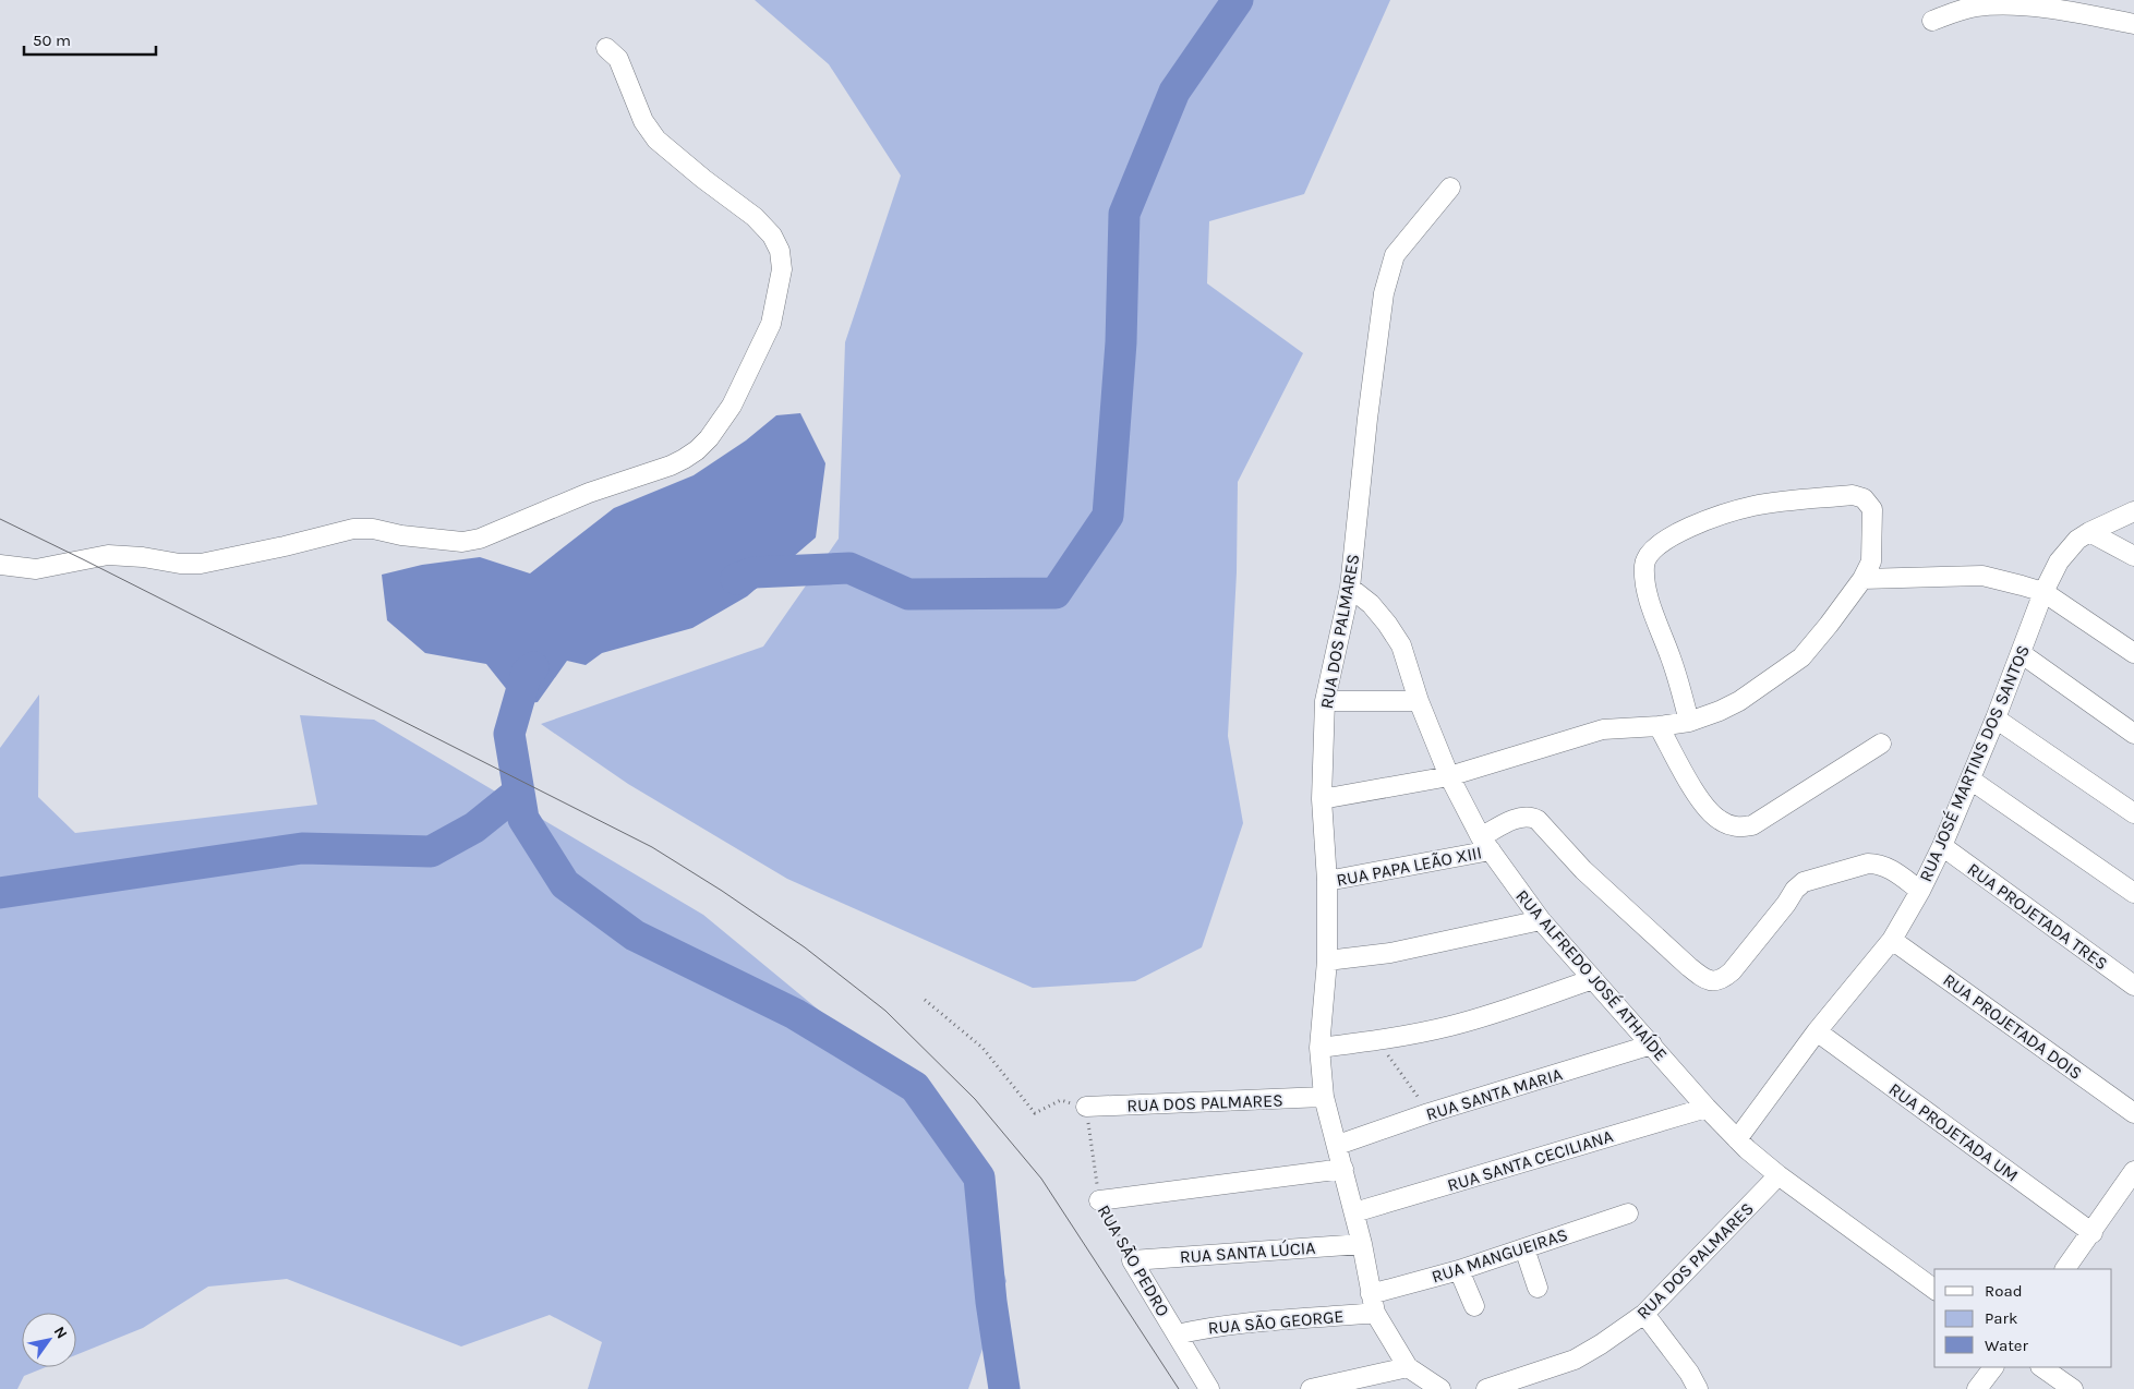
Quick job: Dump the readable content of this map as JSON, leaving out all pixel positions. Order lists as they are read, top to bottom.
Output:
{
  "streets": {
    "street": [
      "RUA DOS PALMARES",
      "RUA JOSÉ MARTINS DOS SANTOS",
      "RUA PAPA LEÃO XIII",
      "RUA PROJETADA TRES",
      "RUA ALFREDO JOSÉ ATHAÍDE",
      "RUA PROJETADA DOIS",
      "RUA SANTA MARIA",
      "RUA PROJETADA UM",
      "RUA SANTA CECILIANA",
      "RUA SANTA LÚCIA",
      "RUA MANGUEIRAS",
      "RUA SÃO PEDRO",
      "RUA SÃO GEORGE"
    ]
  },
  "crossings": [
    ["RUA DOS PALMARES", "RUA PAPA LEÃO XIII"],
    ["RUA DOS PALMARES", "RUA ALFREDO JOSÉ ATHAÍDE"],
    ["RUA DOS PALMARES", "RUA SANTA MARIA"],
    ["RUA DOS PALMARES", "RUA SANTA CECILIANA"],
    ["RUA DOS PALMARES", "RUA SANTA LÚCIA"],
    ["RUA DOS PALMARES", "RUA MANGUEIRAS"],
    ["RUA DOS PALMARES", "RUA SÃO PEDRO"],
    ["RUA DOS PALMARES", "RUA SÃO GEORGE"],
    ["RUA JOSÉ MARTINS DOS SANTOS", "RUA PAPA LEÃO XIII"],
    ["RUA JOSÉ MARTINS DOS SANTOS", "RUA PROJETADA TRES"],
    ["RUA JOSÉ MARTINS DOS SANTOS", "RUA ALFREDO JOSÉ ATHAÍDE"],
    ["RUA JOSÉ MARTINS DOS SANTOS", "RUA PROJETADA DOIS"],
    ["RUA JOSÉ MARTINS DOS SANTOS", "RUA PROJETADA UM"],
    ["RUA PAPA LEÃO XIII", "RUA ALFREDO JOSÉ ATHAÍDE"],
    ["RUA ALFREDO JOSÉ ATHAÍDE", "RUA SANTA MARIA"],
    ["RUA ALFREDO JOSÉ ATHAÍDE", "RUA SANTA CECILIANA"],
    ["RUA SANTA LÚCIA", "RUA SÃO PEDRO"],
    ["RUA MANGUEIRAS", "RUA SÃO GEORGE"],
    ["RUA SÃO PEDRO", "RUA SÃO GEORGE"]
  ],
  "legend": ["Road", "Park", "Water"],
  "scale_bar": "50 m",
  "north": "top right"
}
